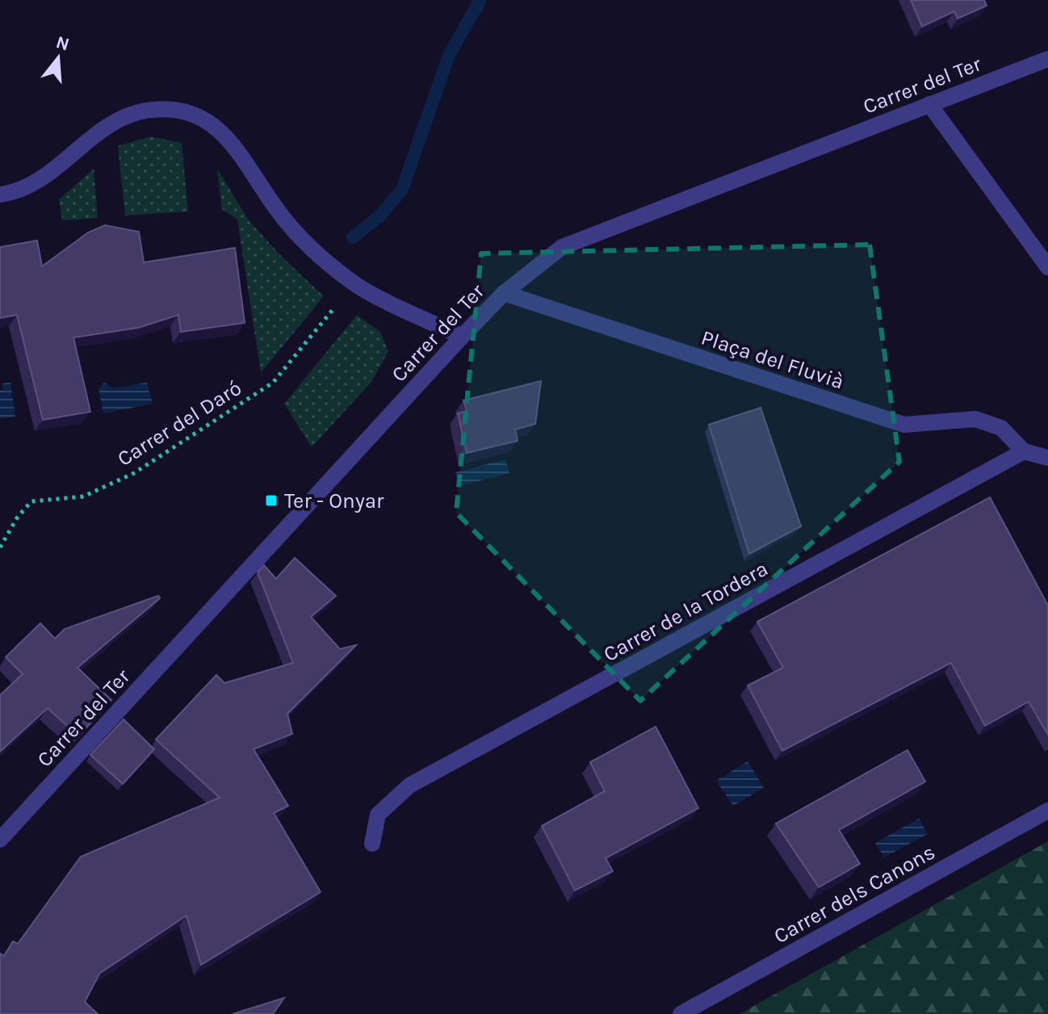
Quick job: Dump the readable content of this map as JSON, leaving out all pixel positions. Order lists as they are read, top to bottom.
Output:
{
  "streets": {
    "street": [
      "Carrer del Ter",
      "Plaça del Fluvià",
      "Carrer de la Tordera",
      "Carrer dels Canons"
    ],
    "path": ["Carrer del Daró"]
  },
  "crossings": [
    ["Carrer del Ter", "Plaça del Fluvià"],
    ["Plaça del Fluvià", "Carrer de la Tordera"]
  ],
  "places": {
    "transit": ["Ter - Onyar"]
  },
  "north": "top"
}
